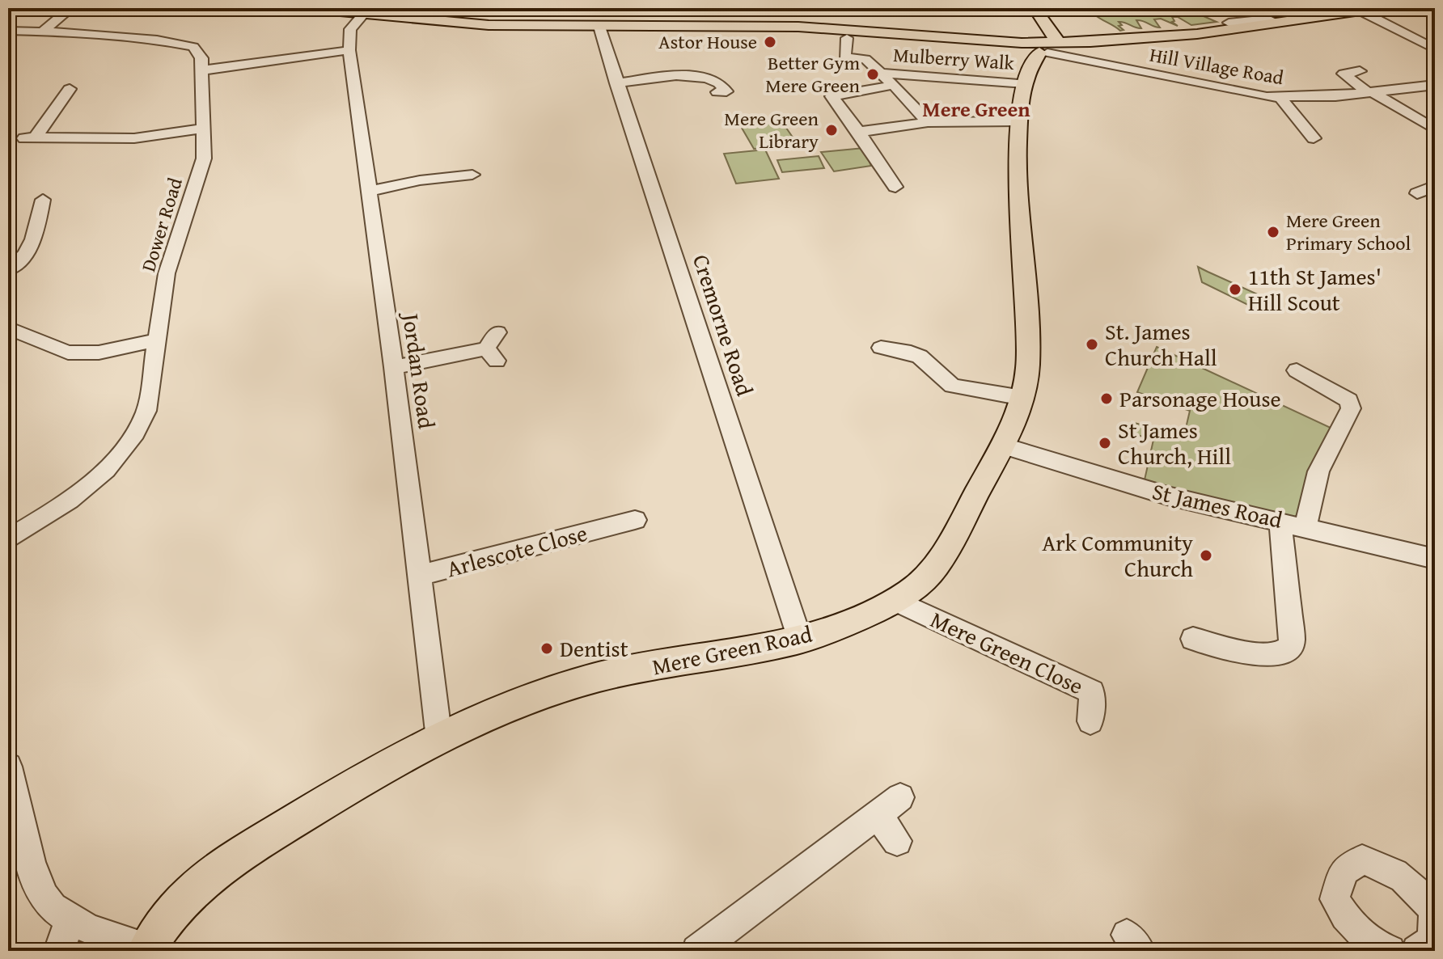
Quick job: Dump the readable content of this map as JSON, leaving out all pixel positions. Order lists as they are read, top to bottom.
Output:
{
  "streets": {
    "main road": ["Mere Green Road"],
    "street": [
      "Mulberry Walk",
      "Hill Village Road",
      "Dower Road",
      "Cremorne Road",
      "Jordan Road",
      "St James Road",
      "Arlescote Close",
      "Mere Green Close"
    ]
  },
  "crossings": [
    ["Mulberry Walk", "Hill Village Road"],
    ["Mulberry Walk", "Mere Green Road"],
    ["Hill Village Road", "Mere Green Road"],
    ["Cremorne Road", "Mere Green Road"],
    ["Jordan Road", "Arlescote Close"],
    ["Jordan Road", "Mere Green Road"],
    ["St James Road", "Mere Green Road"],
    ["Mere Green Road", "Mere Green Close"]
  ],
  "districts": ["Mere Green"],
  "places": [
    "Astor House",
    "Better Gym Mere Green",
    "Mere Green Library",
    "Mere Green Primary School",
    "11th St James' Hill Scout",
    "St. James Church Hall",
    "Parsonage House",
    "St James Church, Hill",
    "Ark Community Church",
    "Dentist"
  ]
}
